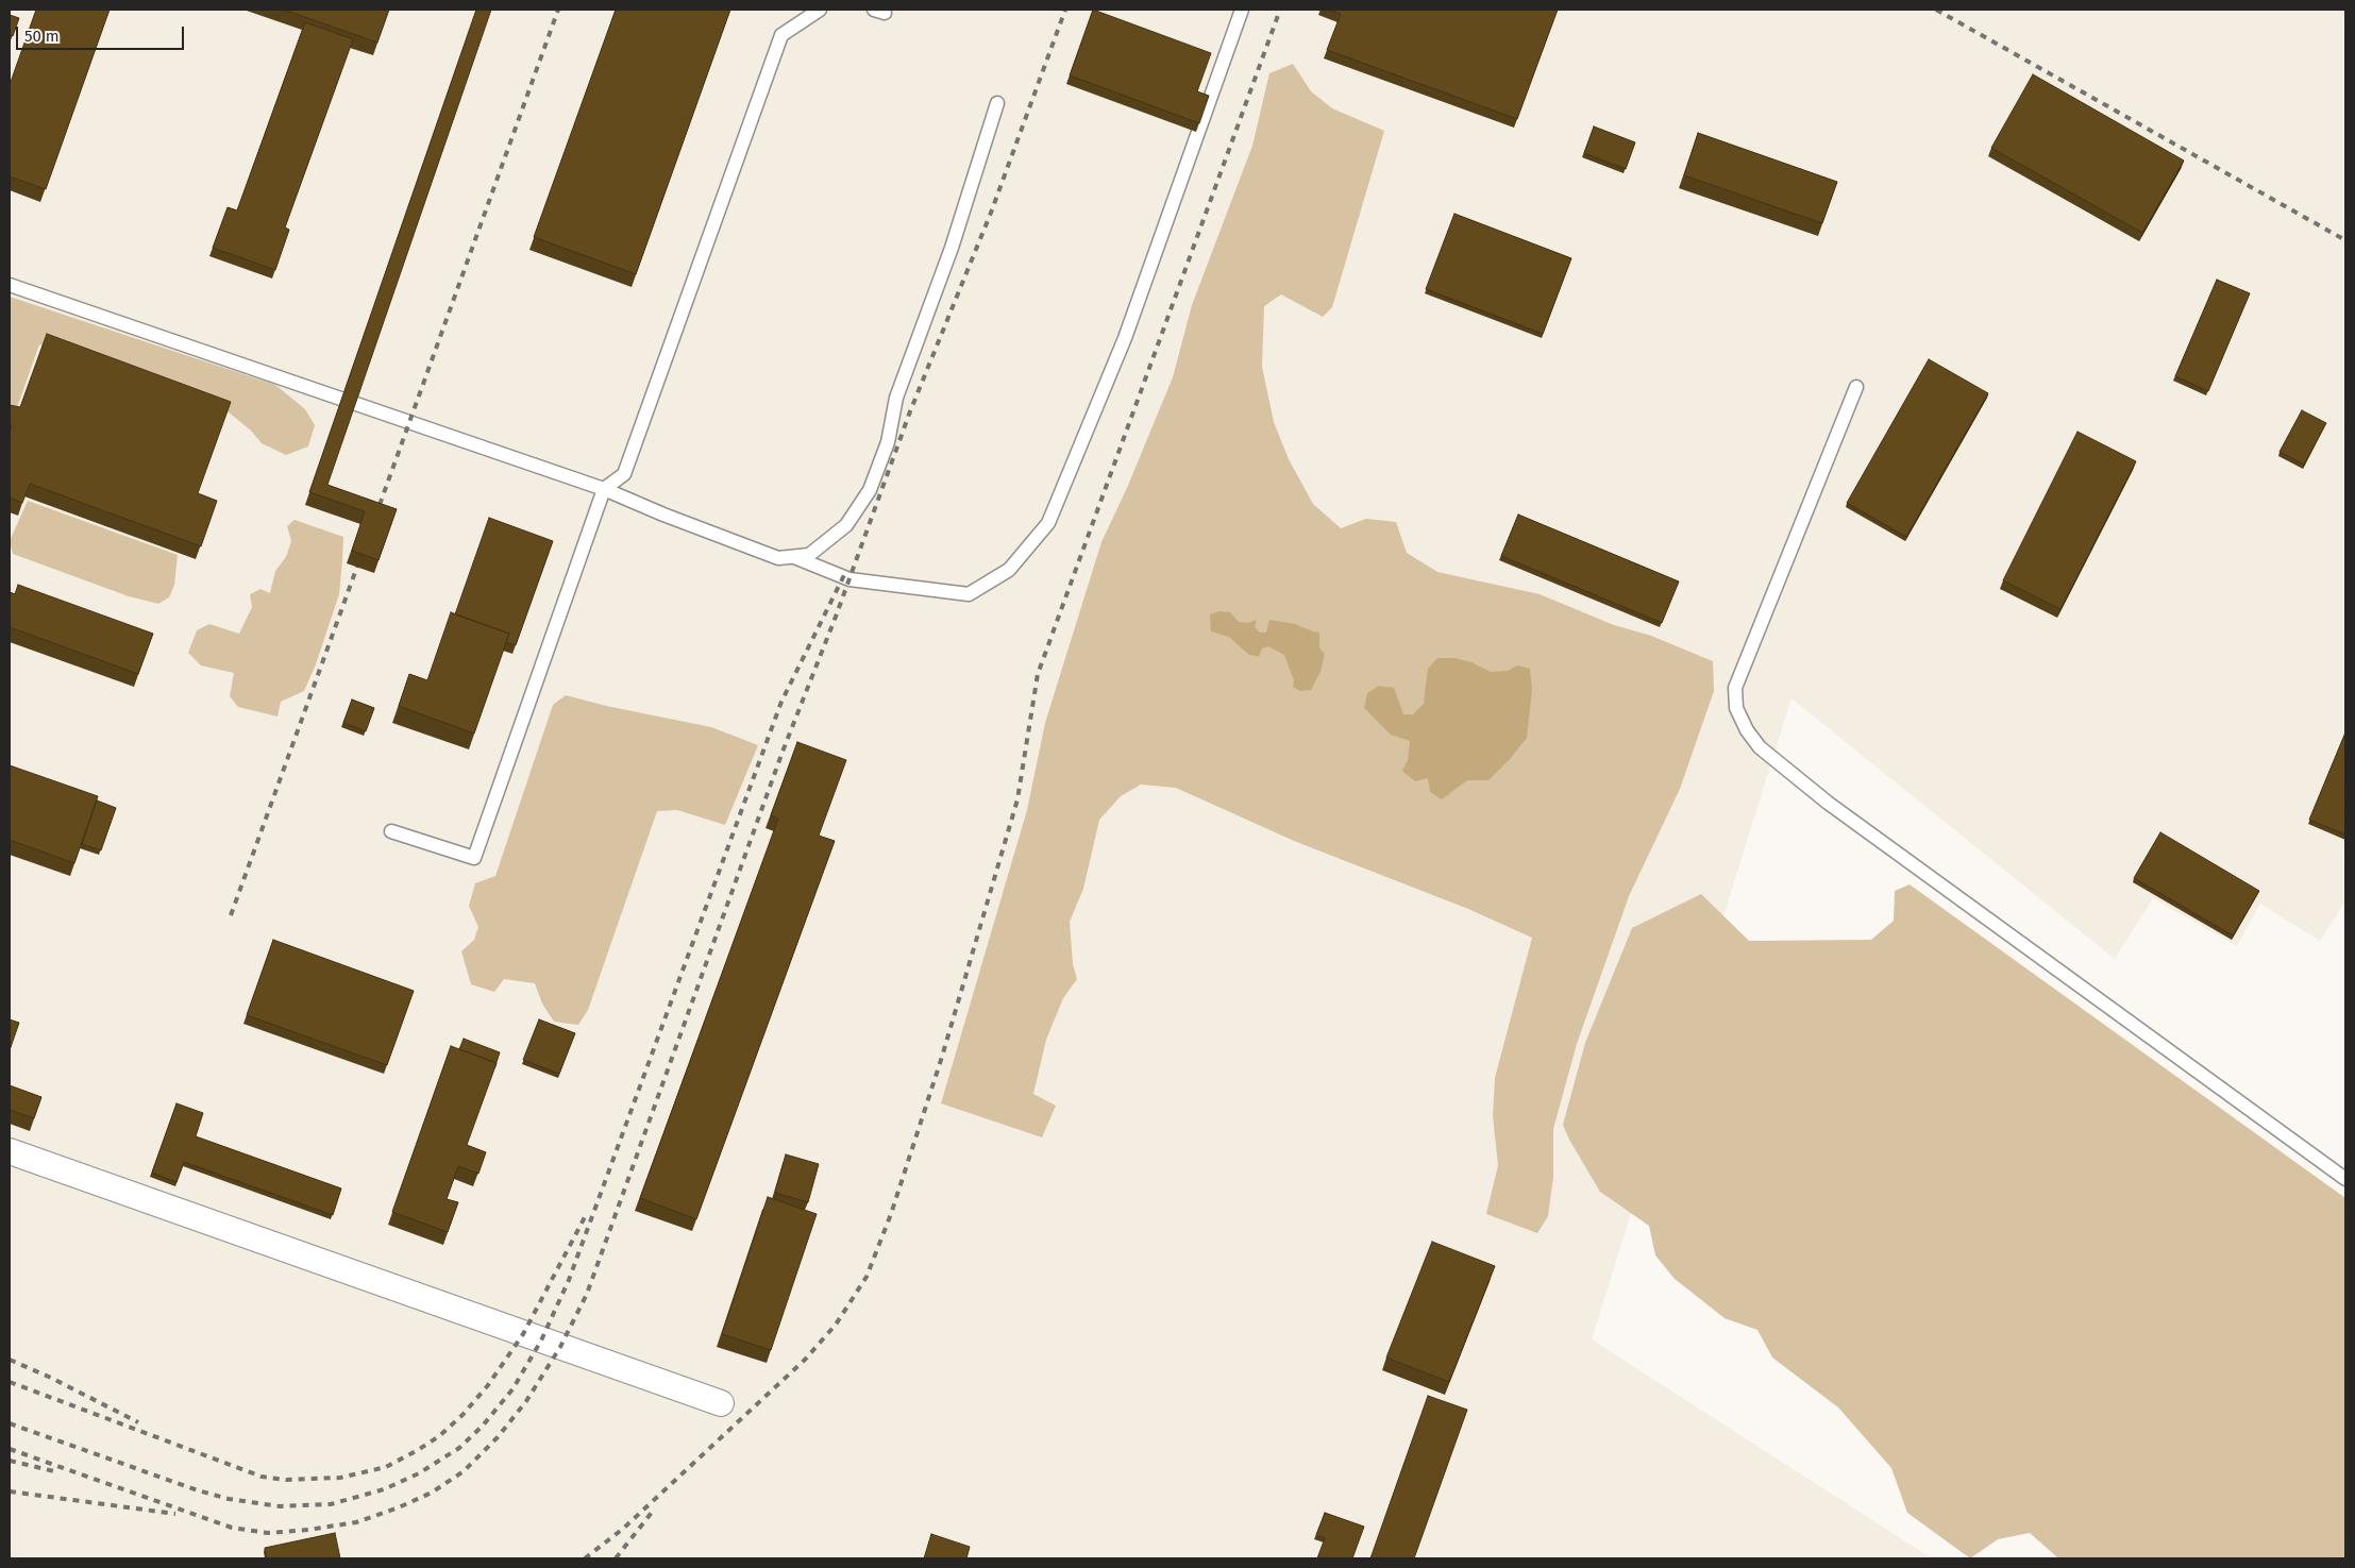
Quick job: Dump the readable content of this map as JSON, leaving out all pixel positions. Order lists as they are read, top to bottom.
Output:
{
  "scale_bar": "50 m"
}
